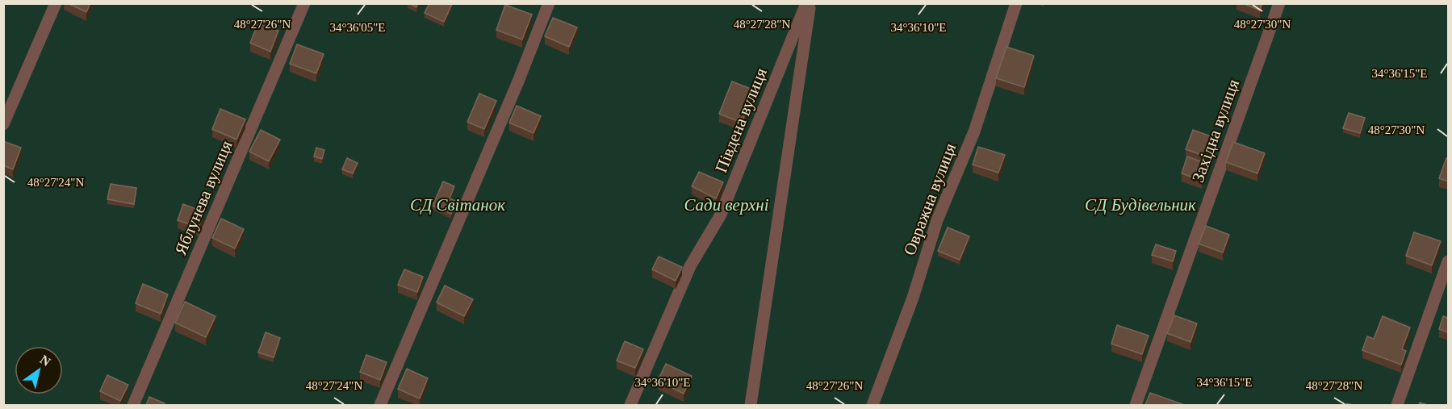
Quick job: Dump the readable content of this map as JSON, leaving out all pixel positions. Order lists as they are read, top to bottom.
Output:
{
  "streets": {
    "lane": [
      "Південа вулиця",
      "Західна вулиця",
      "Яблунева вулиця",
      "Овражна вулиця"
    ]
  },
  "parks": ["СД Світанок", "Сади верхні", "СД Будівельник"],
  "north": "top right",
  "coordinates": [
    "48°27'26\"N",
    "48°27'28\"N",
    "48°27'30\"N",
    "34°36'05\"E",
    "34°36'10\"E",
    "34°36'15\"E",
    "48°27'24\"N"
  ]
}
